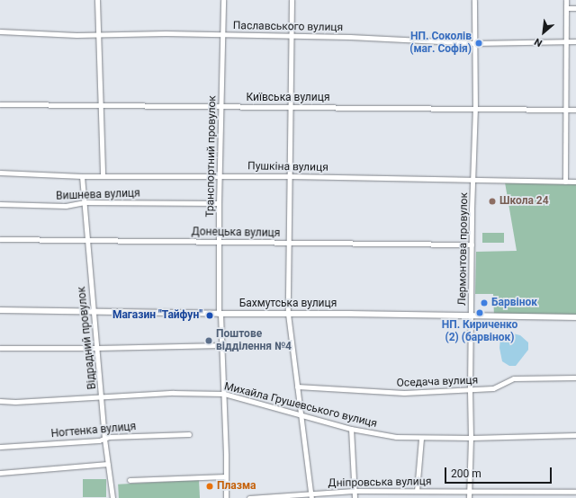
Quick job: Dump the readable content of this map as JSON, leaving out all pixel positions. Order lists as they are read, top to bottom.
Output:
{
  "streets": {
    "street": [
      "Паславського вулиця",
      "Київська вулиця",
      "Транспортний провулок",
      "Пушкіна вулиця",
      "Вишнева вулиця",
      "Донецька вулиця",
      "Лермонтова провулок",
      "Бахмутська вулиця",
      "Відрадний провулок",
      "Оседача вулиця",
      "Михайла Грушевського вулиця",
      "Ногтенка вулиця",
      "Дніпровська вулиця"
    ]
  },
  "crossings": [
    ["Паславського вулиця", "Транспортний провулок"],
    ["Паславського вулиця", "Лермонтова провулок"],
    ["Київська вулиця", "Транспортний провулок"],
    ["Київська вулиця", "Лермонтова провулок"],
    ["Транспортний провулок", "Пушкіна вулиця"],
    ["Транспортний провулок", "Вишнева вулиця"],
    ["Транспортний провулок", "Донецька вулиця"],
    ["Транспортний провулок", "Бахмутська вулиця"],
    ["Транспортний провулок", "Михайла Грушевського вулиця"],
    ["Пушкіна вулиця", "Лермонтова провулок"],
    ["Пушкіна вулиця", "Відрадний провулок"],
    ["Вишнева вулиця", "Відрадний провулок"],
    ["Донецька вулиця", "Лермонтова провулок"],
    ["Донецька вулиця", "Відрадний провулок"],
    ["Лермонтова провулок", "Бахмутська вулиця"],
    ["Лермонтова провулок", "Оседача вулиця"],
    ["Лермонтова провулок", "Михайла Грушевського вулиця"],
    ["Лермонтова провулок", "Дніпровська вулиця"],
    ["Бахмутська вулиця", "Відрадний провулок"],
    ["Відрадний провулок", "Михайла Грушевського вулиця"],
    ["Відрадний провулок", "Ногтенка вулиця"]
  ],
  "places": [
    "НП. Соколів (маг. Софія)",
    "Школа 24",
    "Барвінок",
    "НП. Кириченко (2) (барвінок)",
    "Магазин \"Тайфун\"",
    "Поштове відділення №4",
    "Плазма"
  ],
  "scale_bar": "200 m",
  "north": "bottom left"
}
